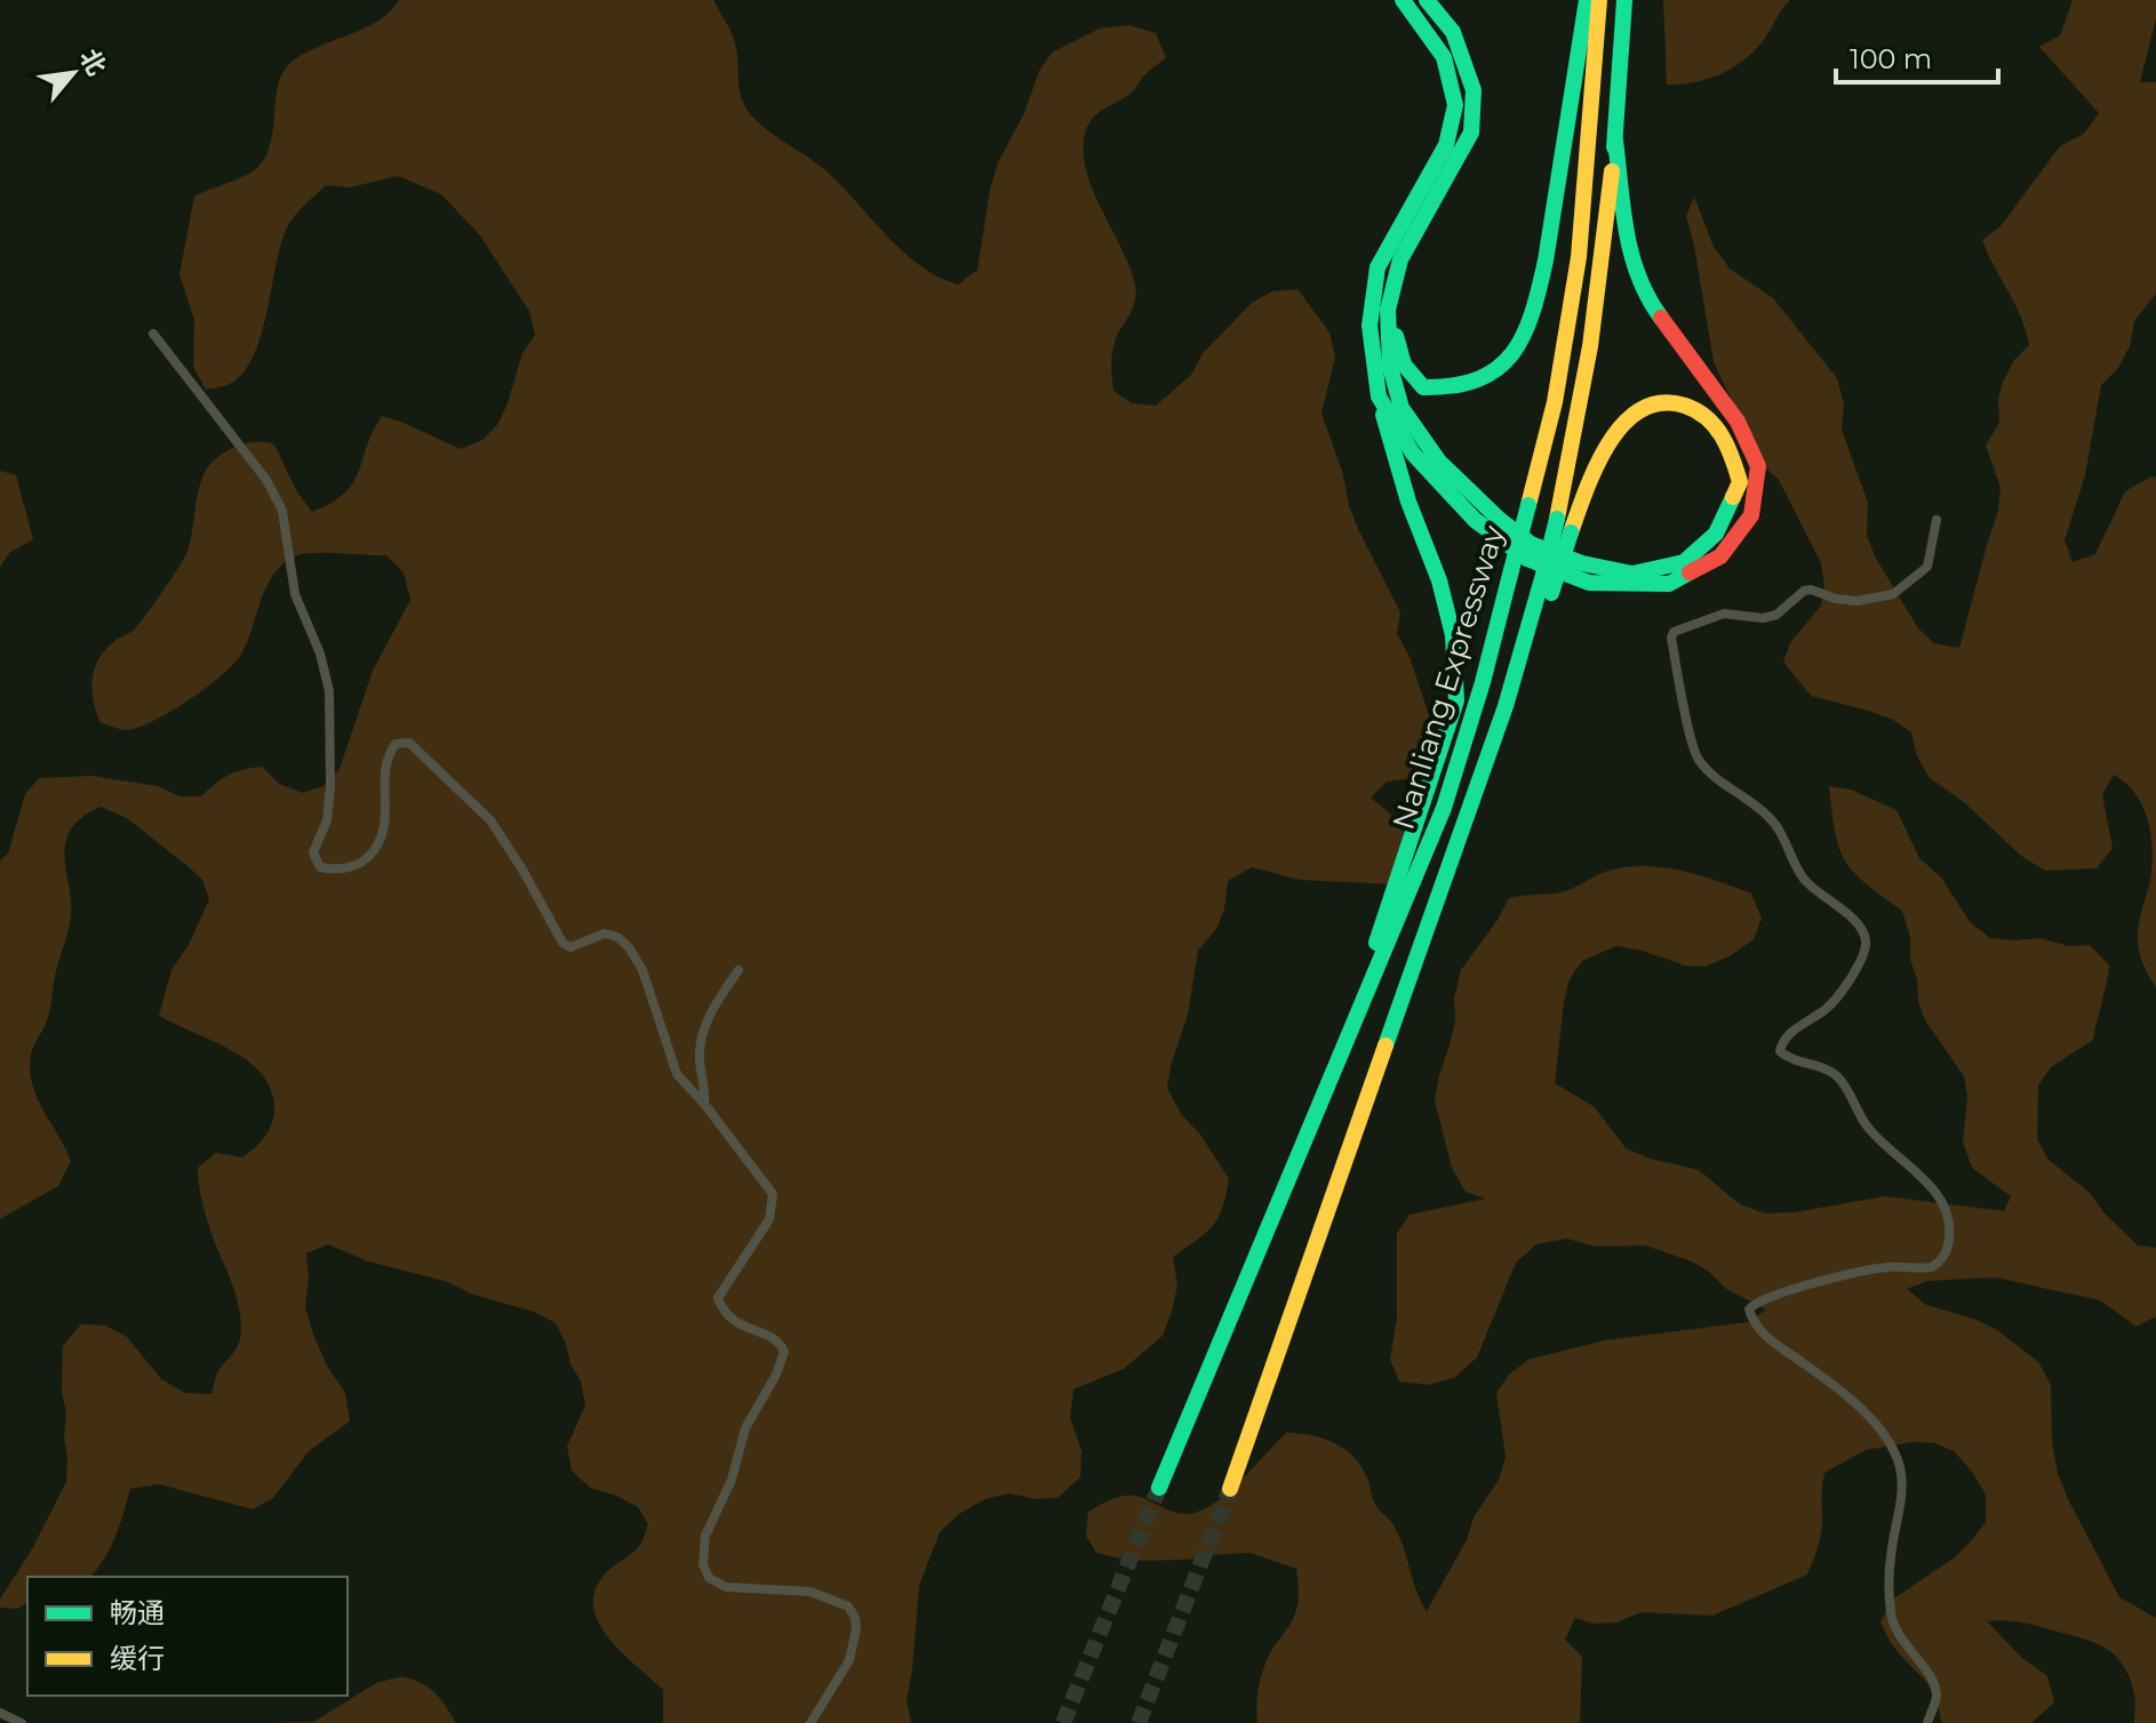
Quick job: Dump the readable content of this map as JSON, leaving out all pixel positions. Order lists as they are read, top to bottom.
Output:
{
  "streets": {
    "highway": ["Nanliang Expressway"]
  },
  "legend": ["畅通", "缓行"],
  "scale_bar": "100 m",
  "north": "top right"
}
